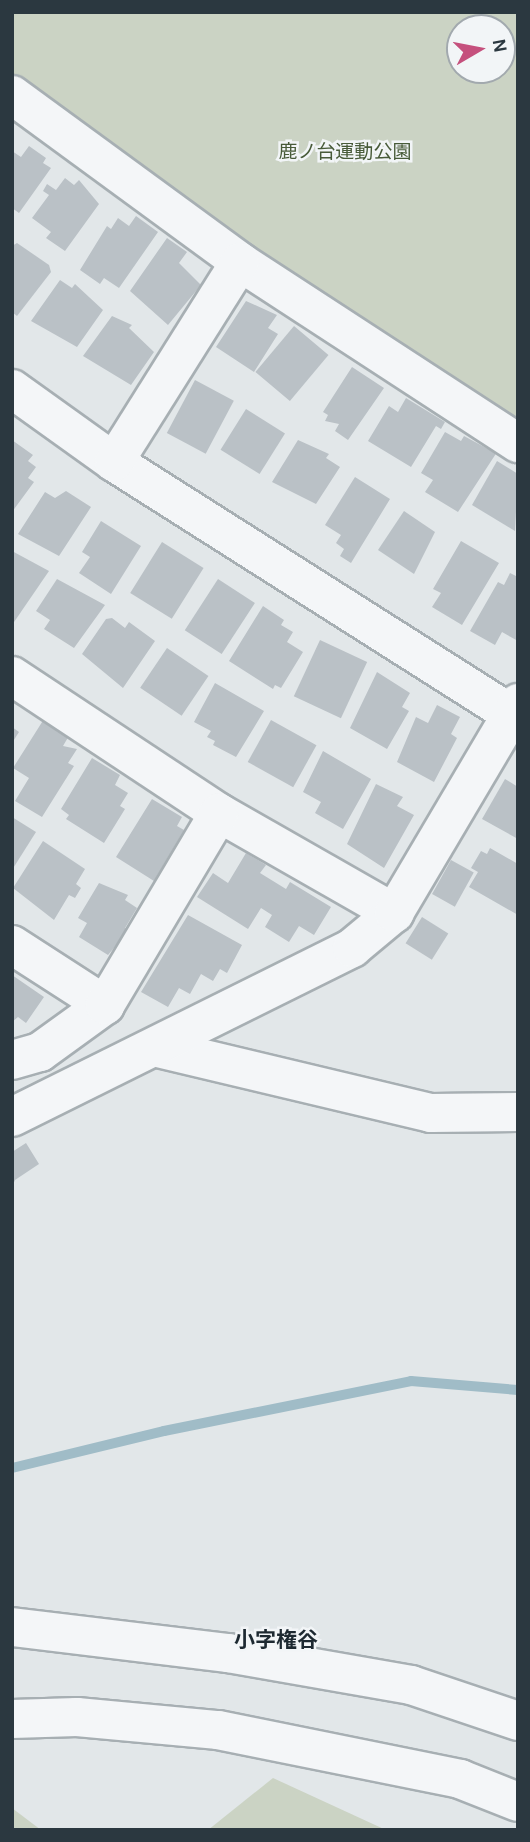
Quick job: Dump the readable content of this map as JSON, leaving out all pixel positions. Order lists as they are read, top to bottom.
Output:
{
  "districts": ["小字権谷"],
  "parks": ["鹿ノ台運動公園"],
  "north": "right"
}
